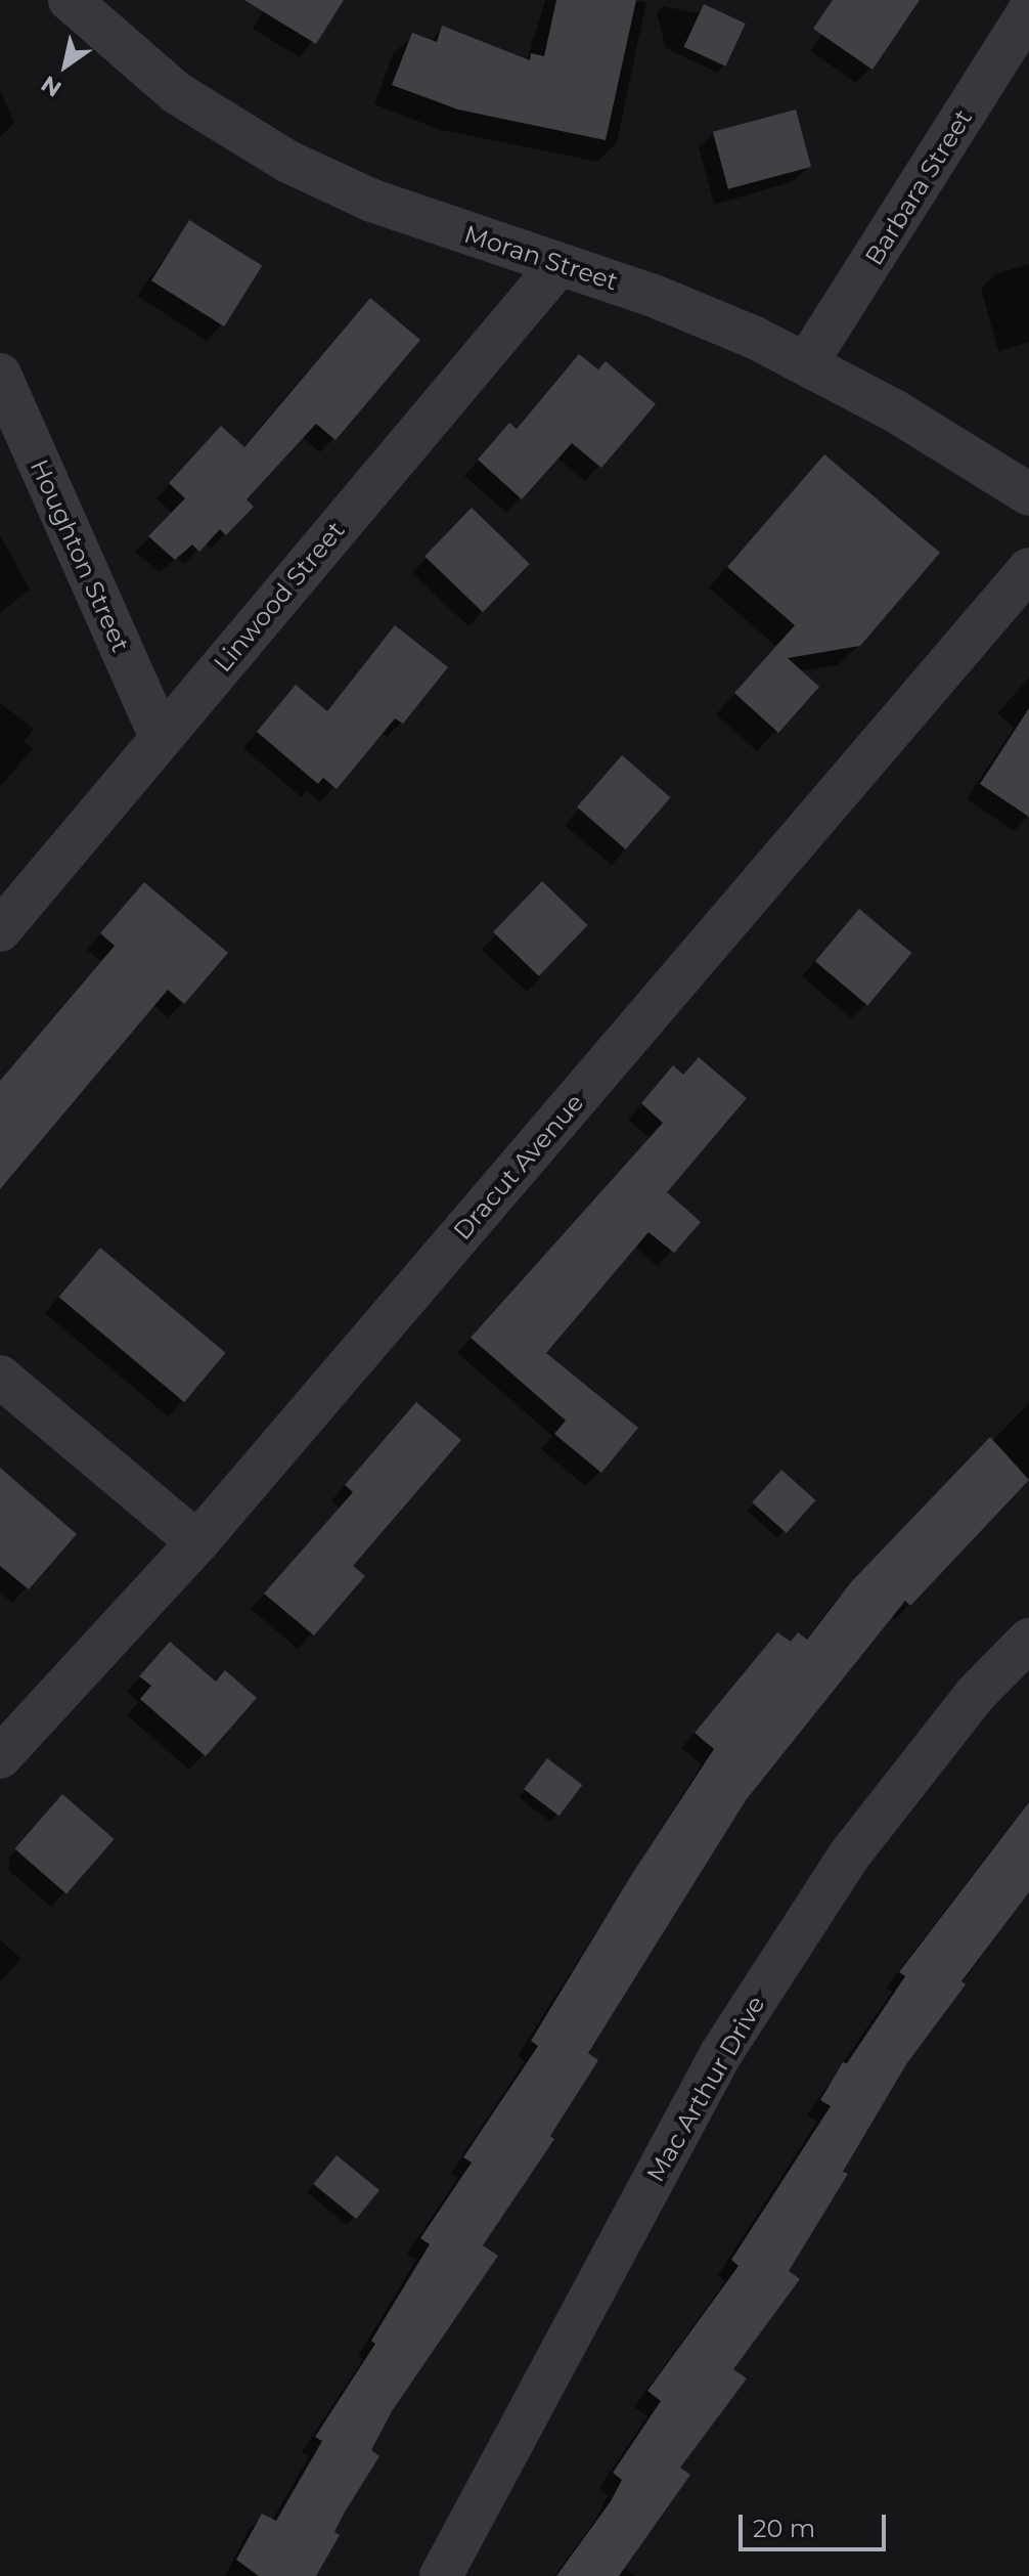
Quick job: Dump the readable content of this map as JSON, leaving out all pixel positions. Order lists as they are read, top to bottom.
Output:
{
  "streets": {
    "street": [
      "Barbara Street",
      "Moran Street",
      "Houghton Street",
      "Linwood Street",
      "Dracut Avenue",
      "Mac Arthur Drive"
    ]
  },
  "crossings": [
    ["Barbara Street", "Moran Street"],
    ["Moran Street", "Linwood Street"],
    ["Houghton Street", "Linwood Street"]
  ],
  "scale_bar": "20 m",
  "north": "bottom left"
}
